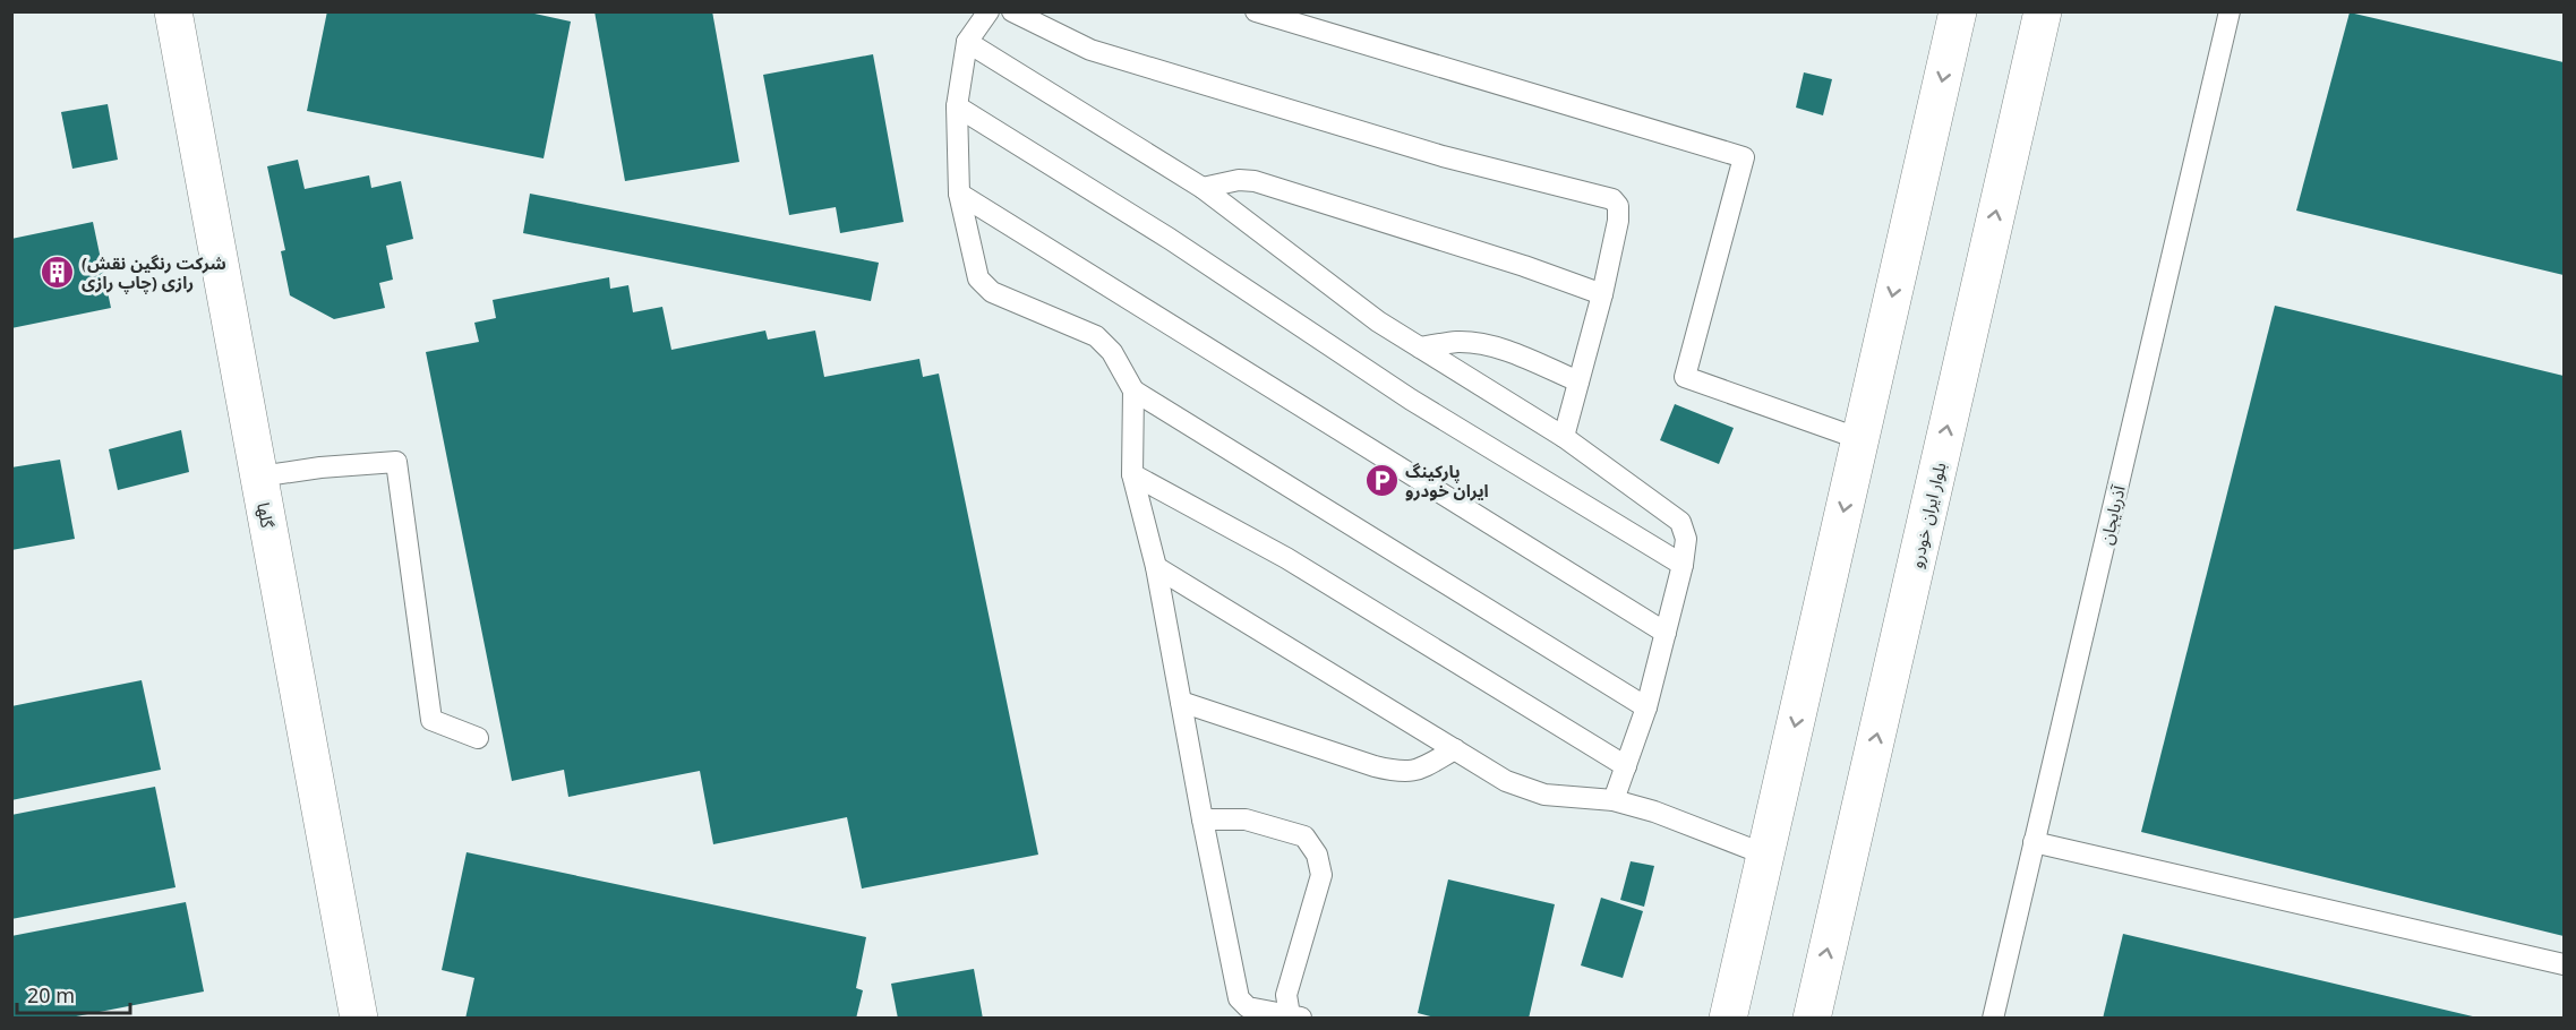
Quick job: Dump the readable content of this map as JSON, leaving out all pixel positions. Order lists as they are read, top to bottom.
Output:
{
  "streets": {
    "main road": ["گلها", "بلوار ایران خودرو"],
    "lane": ["آذربایجان"]
  },
  "places": {
    "building": ["(شرکت رنگین نقش رازی (چاپ رازی"],
    "parking": ["پارکینگ ایران خودرو"]
  },
  "scale_bar": "20 m"
}
